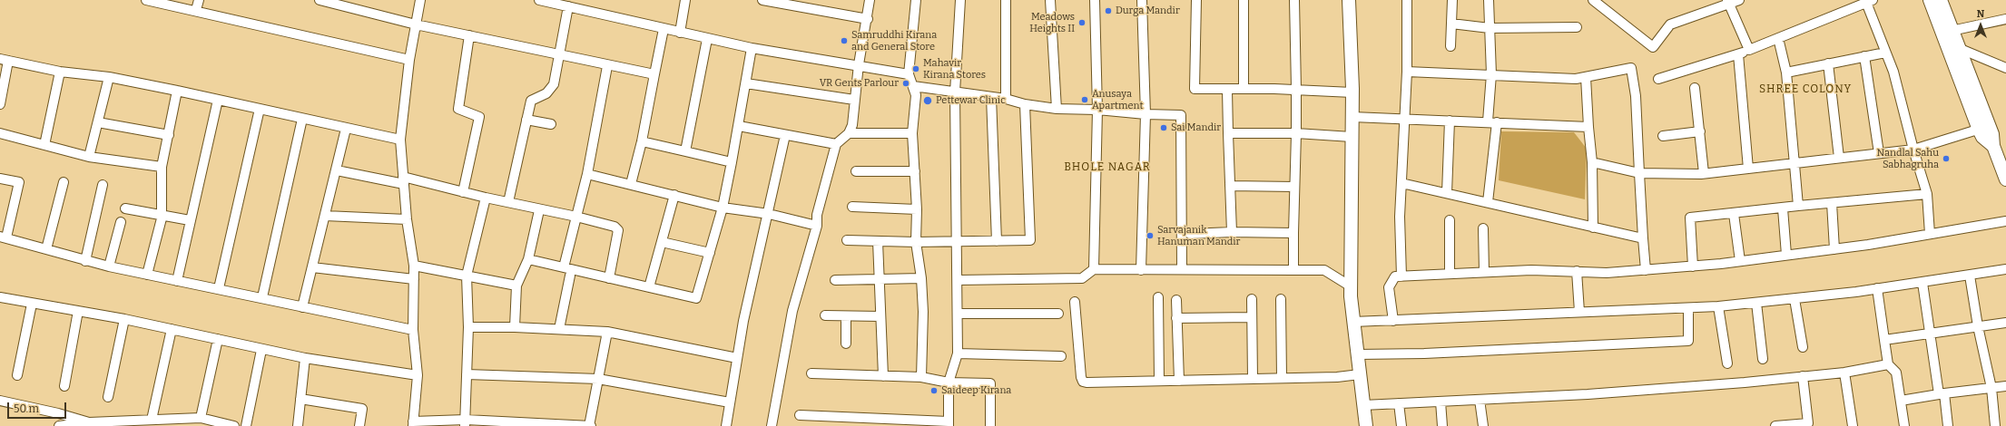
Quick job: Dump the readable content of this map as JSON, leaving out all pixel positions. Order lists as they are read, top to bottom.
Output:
{
  "districts": ["SHREE COLONY", "BHOLE NAGAR"],
  "places": [
    "Durga Mandir",
    "Meadows Heights II",
    "Samruddhi Kirana and General Store",
    "Mahavir Kirana Stores",
    "VR Gents Parlour",
    "Anusaya Apartment",
    "Pettewar Clinic",
    "Sai Mandir",
    "Nandlal Sahu Sabhagruha",
    "Sarvajanik Hanuman Mandir",
    "Saideep Kirana"
  ],
  "scale_bar": "50 m",
  "north": "top"
}
